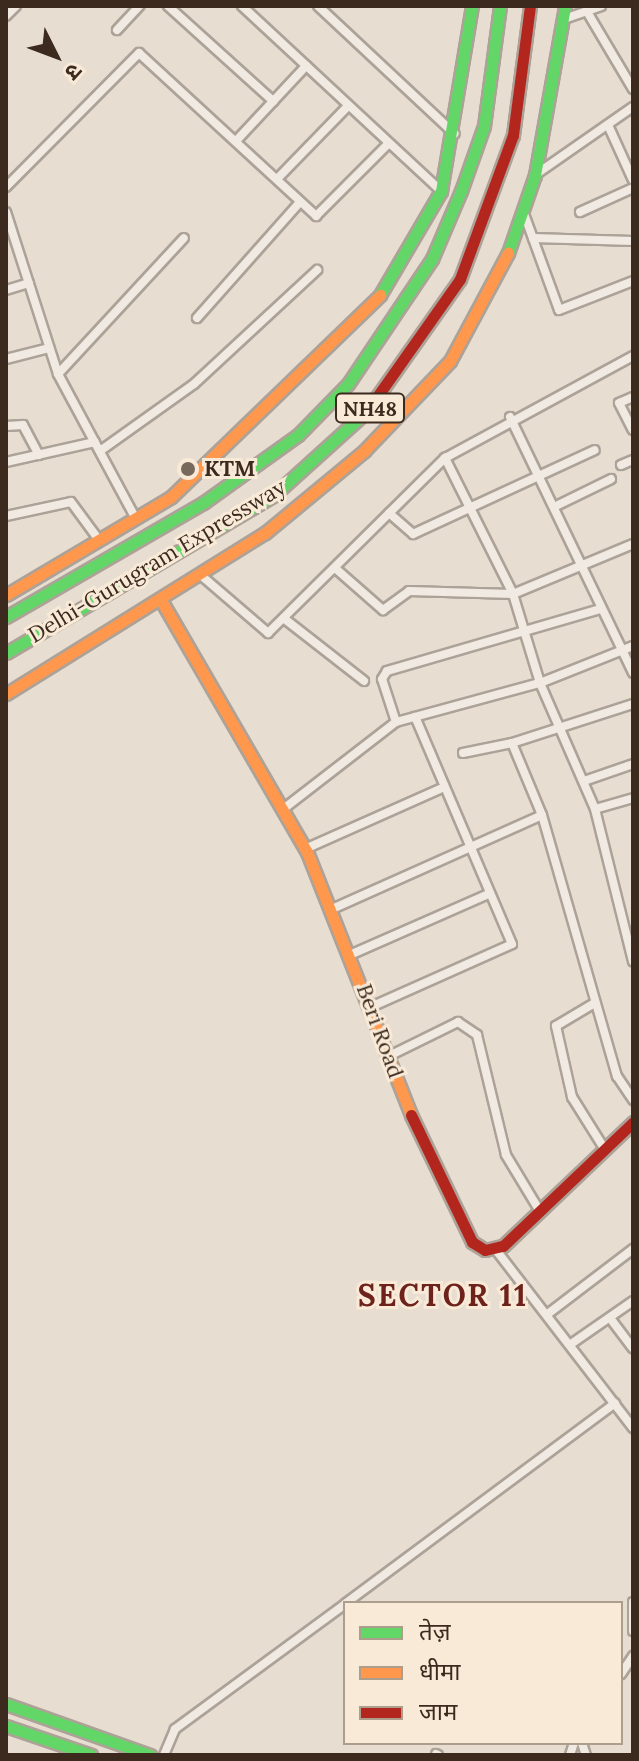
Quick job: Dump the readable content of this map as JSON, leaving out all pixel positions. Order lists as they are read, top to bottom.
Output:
{
  "streets": {
    "main road": ["NH48", "Delhi-Gurugram Expressway", "Beri Road"]
  },
  "districts": ["SECTOR 11"],
  "places": ["KTM"],
  "legend": ["तेज़", "धीमा", "जाम"],
  "north": "bottom right"
}
